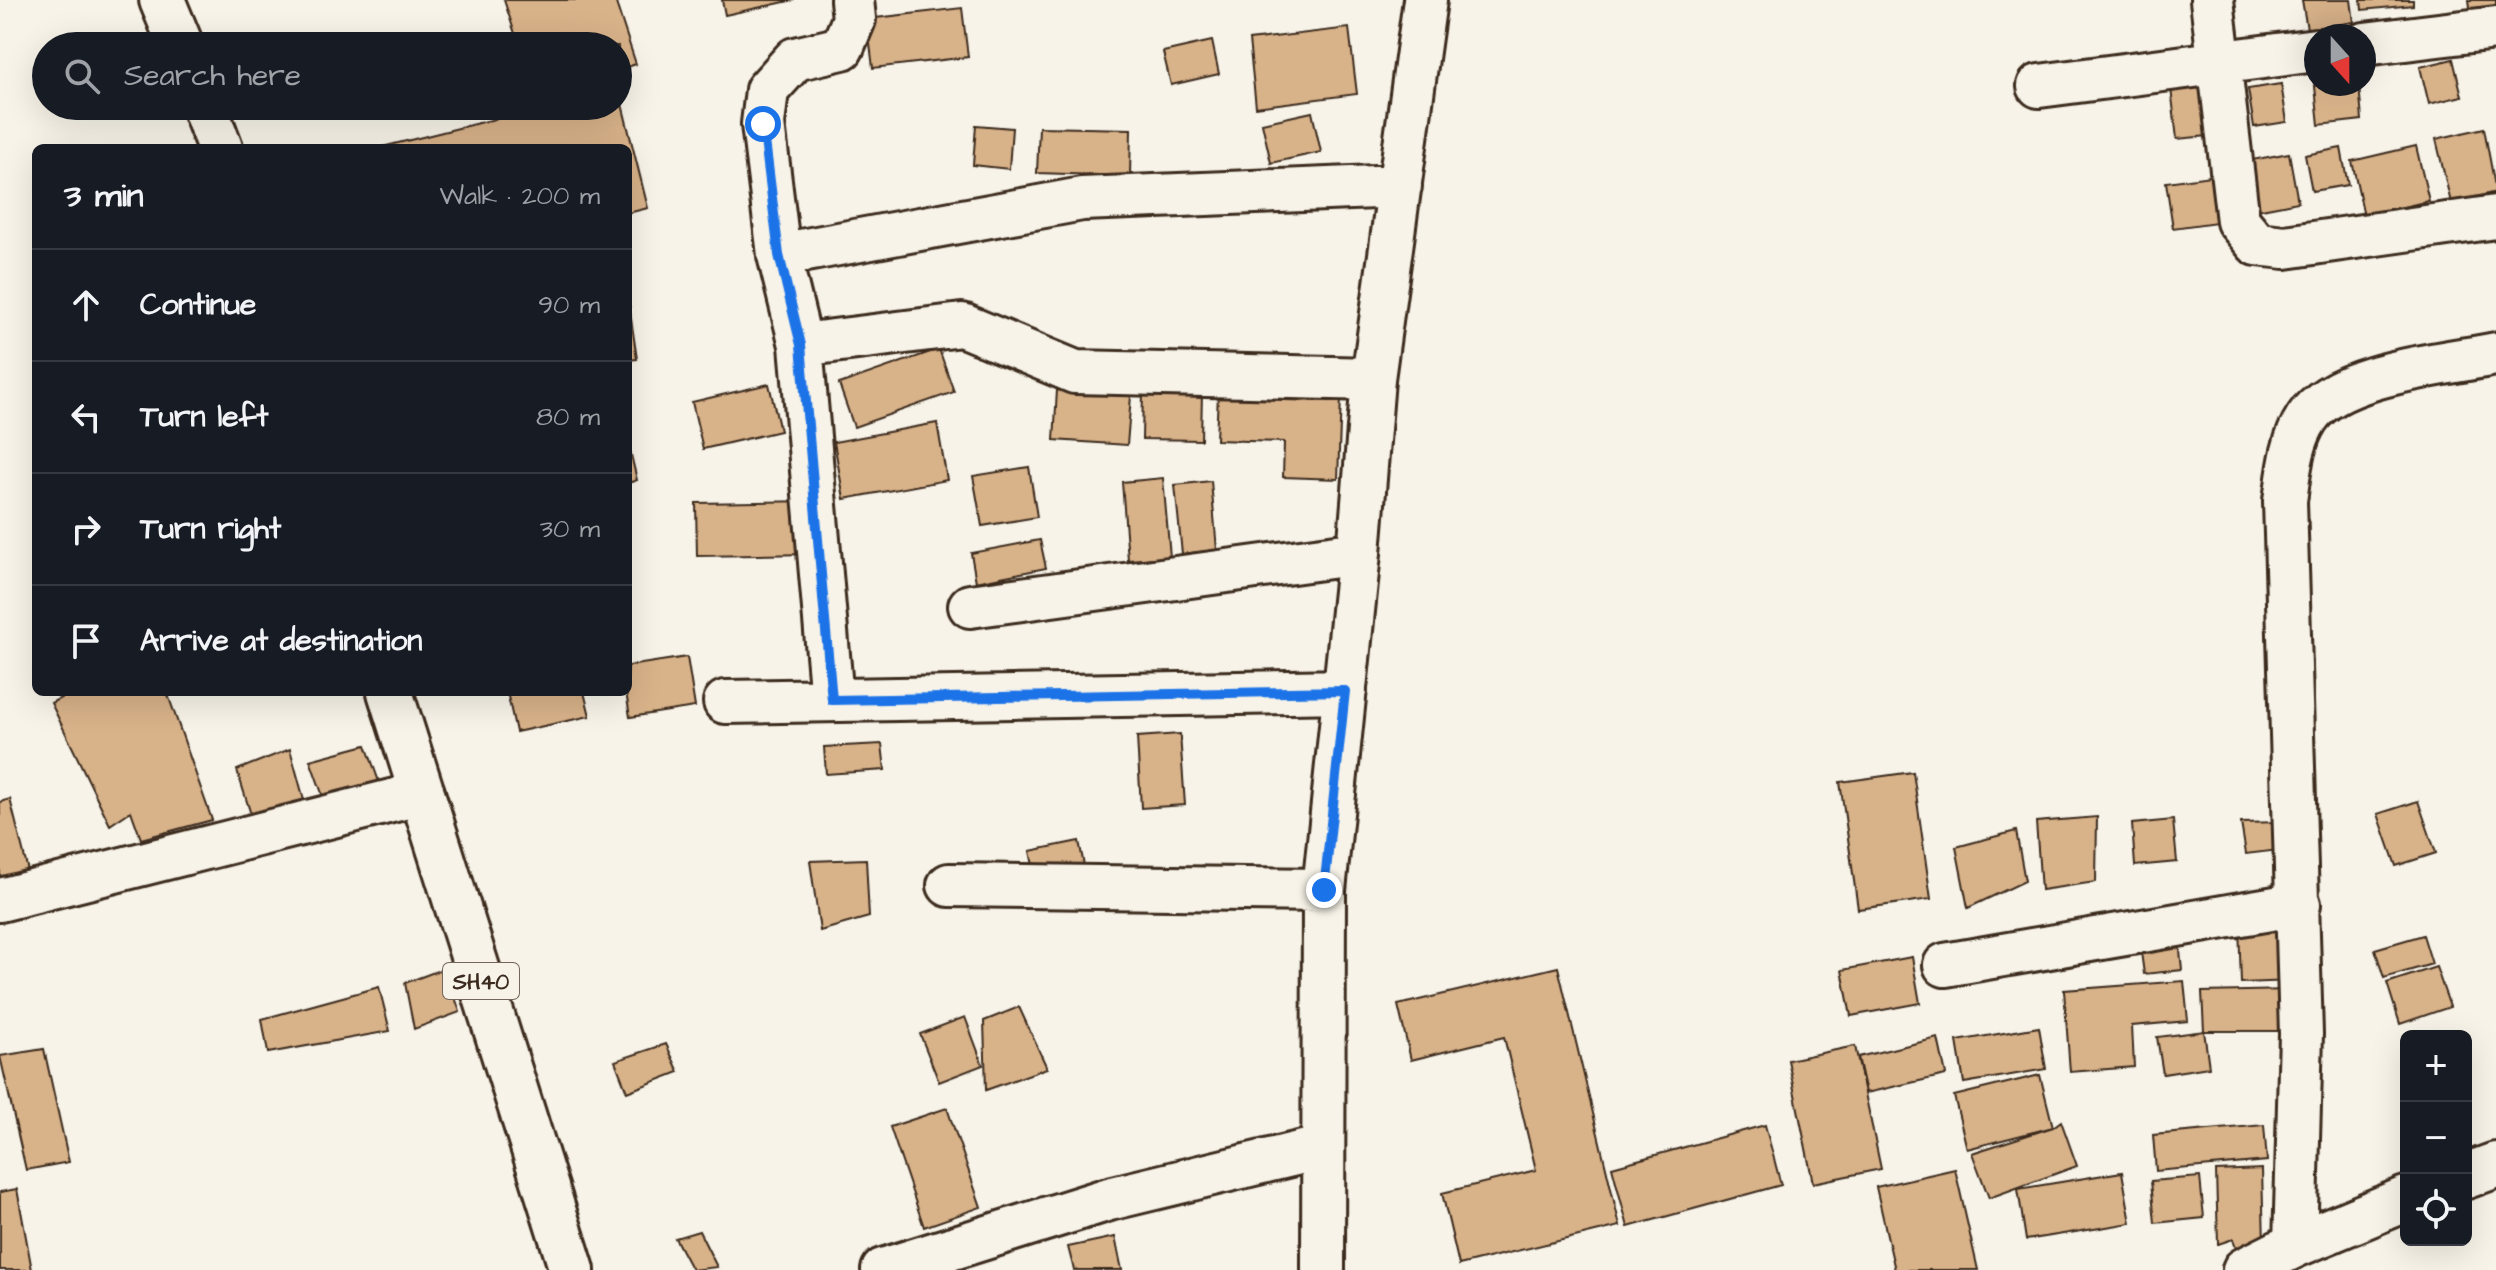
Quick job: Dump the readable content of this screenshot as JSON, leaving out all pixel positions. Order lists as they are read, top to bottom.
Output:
{
  "streets": {
    "main road": ["SH40"]
  },
  "north": "bottom",
  "page": {
    "search": "Search here",
    "heading": ["3 min", "Walk · 200 m"],
    "list": [
      ["Continue", "90 m"],
      ["Turn left", "80 m"],
      ["Turn right", "30 m"],
      "Arrive at destination"
    ],
    "map_buttons": ["+", "−"]
  }
}
